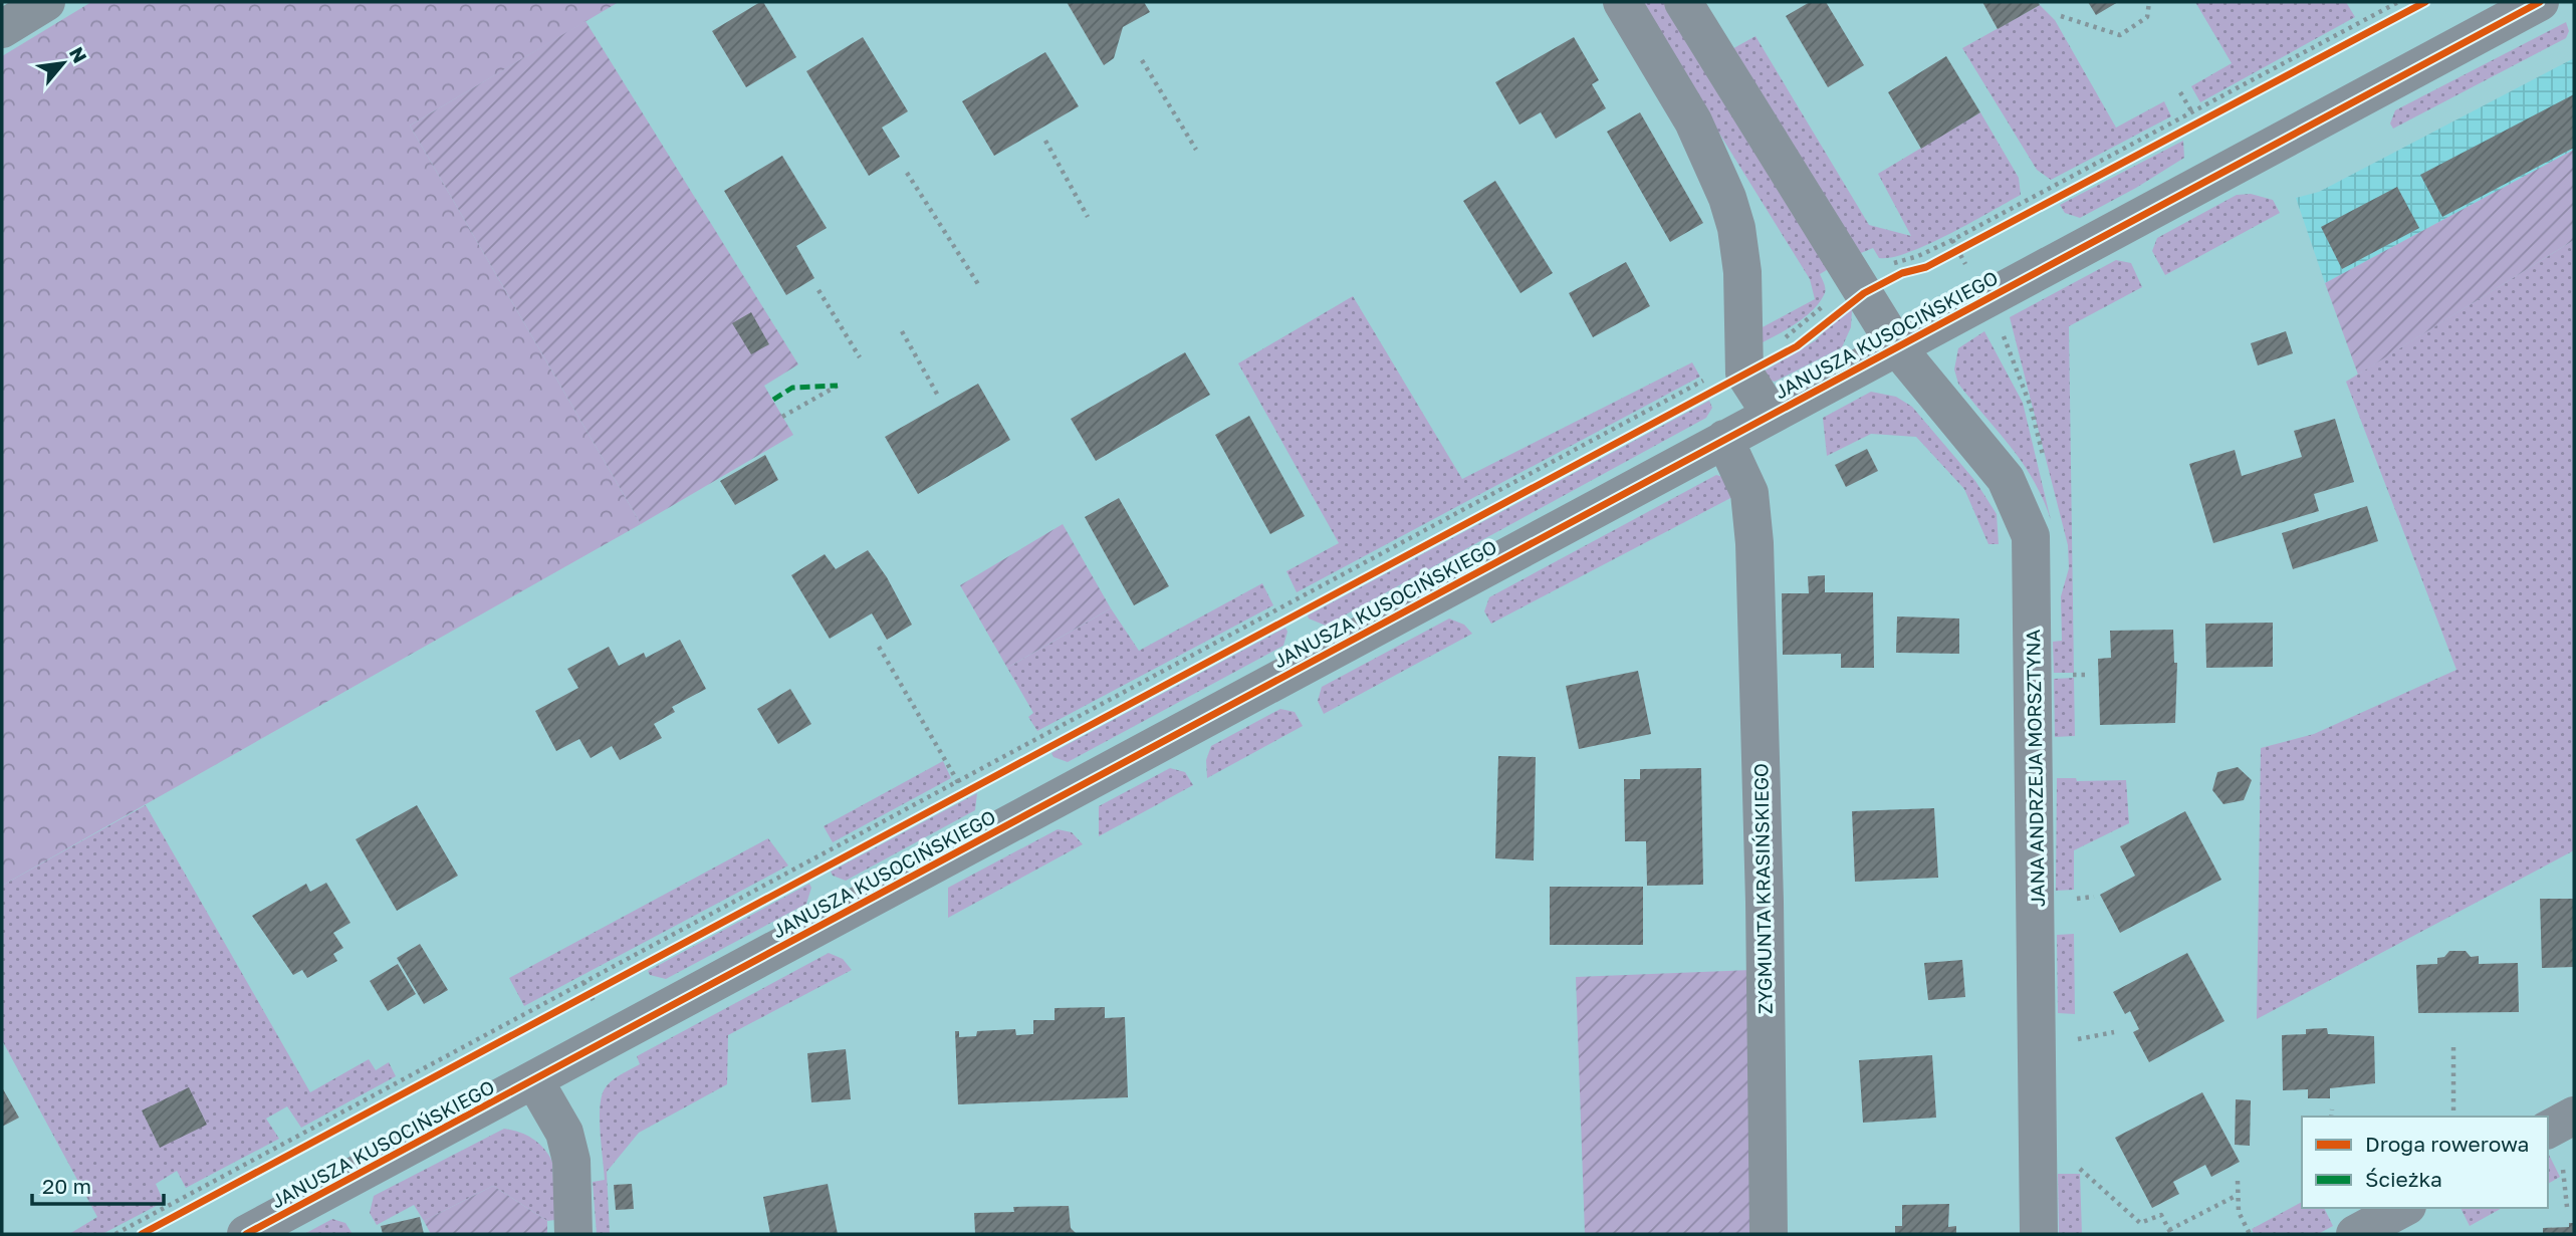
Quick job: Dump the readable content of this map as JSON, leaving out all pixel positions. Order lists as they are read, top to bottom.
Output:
{
  "streets": {
    "street": ["JANUSZA KUSOCIŃSKIEGO", "JANA ANDRZEJA MORSZTYNA", "ZYGMUNTA KRASIŃSKIEGO"]
  },
  "crossings": [
    ["JANUSZA KUSOCIŃSKIEGO", "JANA ANDRZEJA MORSZTYNA"],
    ["JANUSZA KUSOCIŃSKIEGO", "ZYGMUNTA KRASIŃSKIEGO"]
  ],
  "legend": ["Droga rowerowa", "Ścieżka"],
  "scale_bar": "20 m",
  "north": "top right"
}
